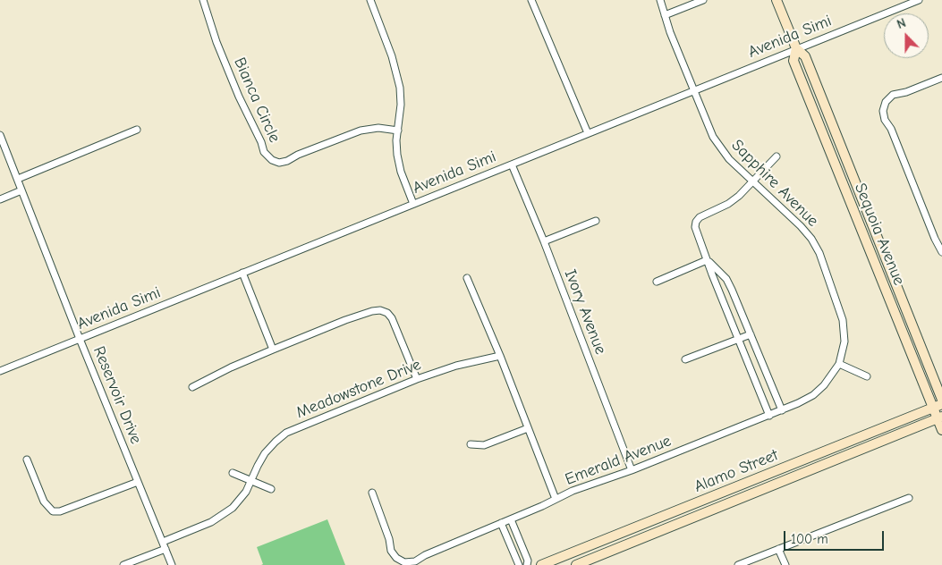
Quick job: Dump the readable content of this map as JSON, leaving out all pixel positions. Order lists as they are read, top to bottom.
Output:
{
  "streets": {
    "main road": ["Sequoia Avenue", "Alamo Street"],
    "street": [
      "Avenida Simi",
      "Bianca Circle",
      "Sapphire Avenue",
      "Ivory Avenue",
      "Meadowstone Drive",
      "Reservoir Drive",
      "Emerald Avenue"
    ]
  },
  "crossings": [
    ["Avenida Simi", "Sapphire Avenue"],
    ["Avenida Simi", "Sequoia Avenue"],
    ["Avenida Simi", "Ivory Avenue"],
    ["Avenida Simi", "Reservoir Drive"],
    ["Sapphire Avenue", "Emerald Avenue"],
    ["Sequoia Avenue", "Alamo Street"],
    ["Ivory Avenue", "Emerald Avenue"],
    ["Meadowstone Drive", "Reservoir Drive"]
  ],
  "scale_bar": "100 m",
  "north": "top"
}
